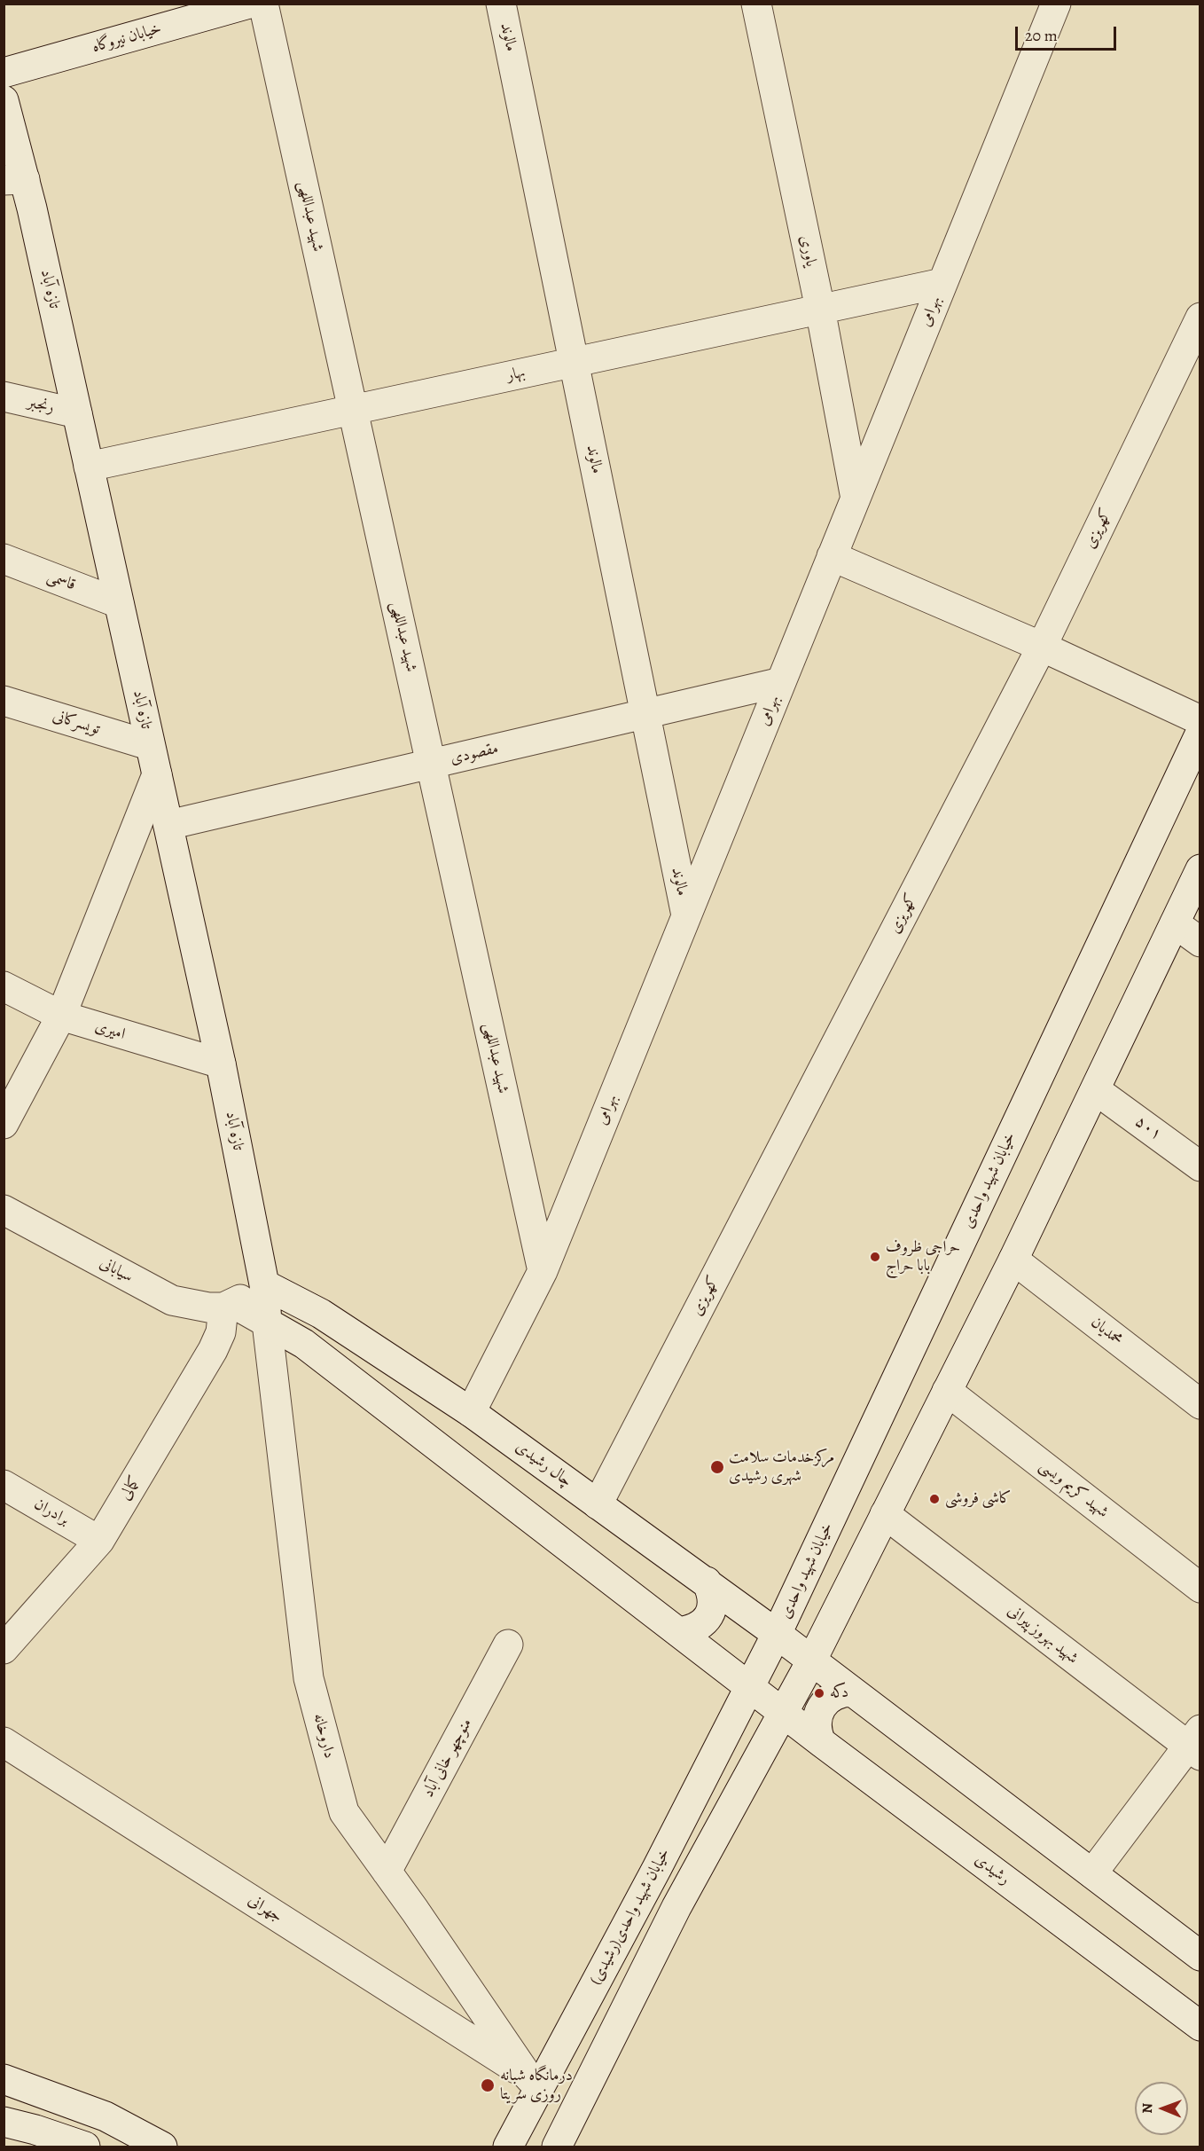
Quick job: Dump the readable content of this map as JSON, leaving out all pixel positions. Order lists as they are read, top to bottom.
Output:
{
  "streets": {
    "street": [
      "مالوند",
      "خیابان نیروگاه",
      "شهید عبداللهی",
      "یاوری",
      "تازه آباد",
      "بهرامی",
      "بهار",
      "رنجبر",
      "کهریزی",
      "قاسمی",
      "تویسرکانی",
      "مقصودی",
      "امیری",
      "۵۰۱",
      "خیابان شهید واحدی",
      "سیابانی",
      "محمدیان",
      "چال رشیدی",
      "کمالی",
      "شهید کریم ویسی",
      "برادران",
      "شهید بهروز پیرانی",
      "داروخانه",
      "منوچهر خانی آباد",
      "رشیدی",
      "جهرانی",
      "خیابان شهید واحدی(رشیدی)"
    ]
  },
  "crossings": [
    ["مالوند", "بهرامی"],
    ["مالوند", "بهار"],
    ["مالوند", "مقصودی"],
    ["شهید عبداللهی", "بهرامی"],
    ["شهید عبداللهی", "بهار"],
    ["شهید عبداللهی", "مقصودی"],
    ["یاوری", "بهرامی"],
    ["یاوری", "بهار"],
    ["تازه آباد", "بهار"],
    ["تازه آباد", "رنجبر"],
    ["تازه آباد", "قاسمی"],
    ["تازه آباد", "تویسرکانی"],
    ["تازه آباد", "مقصودی"],
    ["تازه آباد", "امیری"],
    ["تازه آباد", "سیابانی"],
    ["تازه آباد", "چال رشیدی"],
    ["تازه آباد", "داروخانه"],
    ["بهرامی", "بهار"],
    ["بهرامی", "مقصودی"],
    ["بهرامی", "چال رشیدی"],
    ["کهریزی", "چال رشیدی"],
    ["خیابان شهید واحدی", "چال رشیدی"],
    ["خیابان شهید واحدی", "خیابان شهید واحدی(رشیدی)"],
    ["سیابانی", "کمالی"],
    ["سیابانی", "داروخانه"],
    ["کمالی", "برادران"],
    ["داروخانه", "منوچهر خانی آباد"],
    ["داروخانه", "جهرانی"],
    ["داروخانه", "خیابان شهید واحدی(رشیدی)"],
    ["جهرانی", "خیابان شهید واحدی(رشیدی)"]
  ],
  "places": [
    "حراجی ظروف بابا حراج",
    "مرکزخدمات سلامت شهری رشیدی",
    "کاشی فروشی",
    "دکه",
    "درمانگاه شبانه روزی سریتا"
  ],
  "scale_bar": "20 m",
  "north": "left"
}
